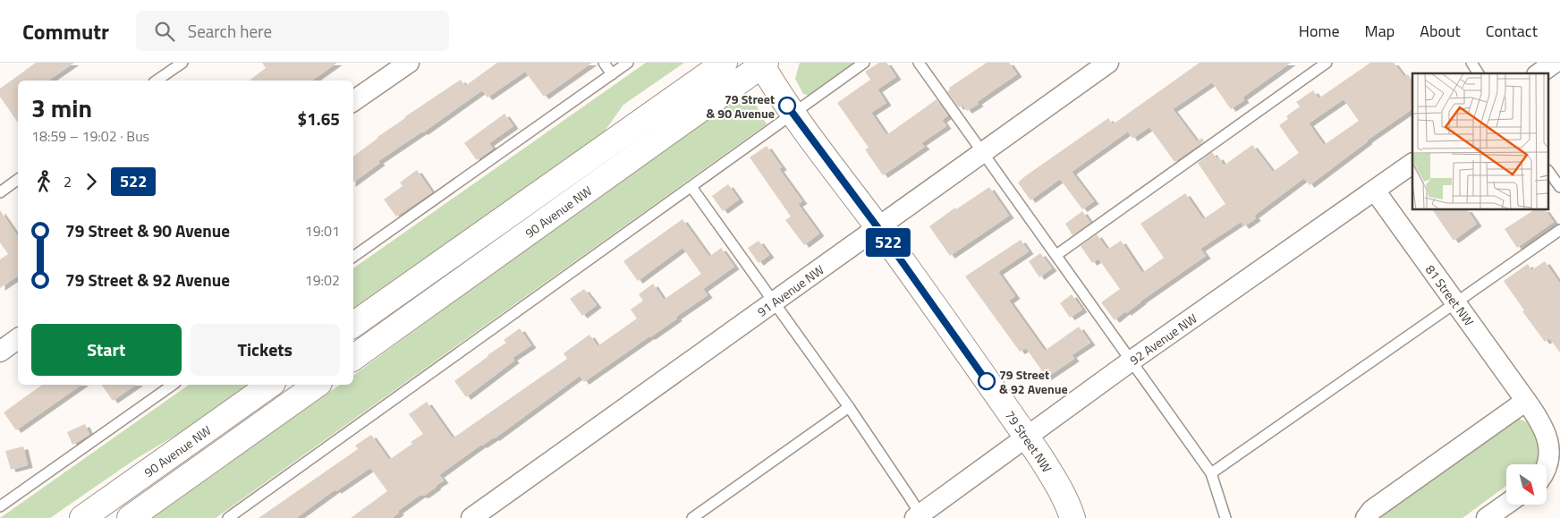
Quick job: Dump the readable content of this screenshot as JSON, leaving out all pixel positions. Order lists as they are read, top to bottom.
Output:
{
  "streets": {
    "main road": ["90 Avenue NW", "79 Street NW"],
    "street": ["91 Avenue NW", "81 Street NW", "92 Avenue NW"]
  },
  "crossings": [
    ["90 Avenue NW", "79 Street NW"],
    ["91 Avenue NW", "79 Street NW"],
    ["81 Street NW", "92 Avenue NW"],
    ["92 Avenue NW", "79 Street NW"]
  ],
  "places": ["79 Street & 90 Avenue", "79 Street & 92 Avenue"],
  "lines": ["bus line 522"],
  "north": "bottom right",
  "page": {
    "header": "Commutr",
    "search": "Search here",
    "nav": [
      "Home",
      "Map",
      "About",
      "Contact"
    ],
    "on_map": "522",
    "heading": ["3 min", "18:59 – 19:02 · Bus", "$1.65"],
    "legs": ["2", "522"],
    "list": [
      {
        "name": "79 Street & 90 Avenue",
        "value": "19:01"
      },
      {
        "name": "79 Street & 92 Avenue",
        "value": "19:02"
      }
    ],
    "buttons": ["Start", "Tickets"]
  }
}
